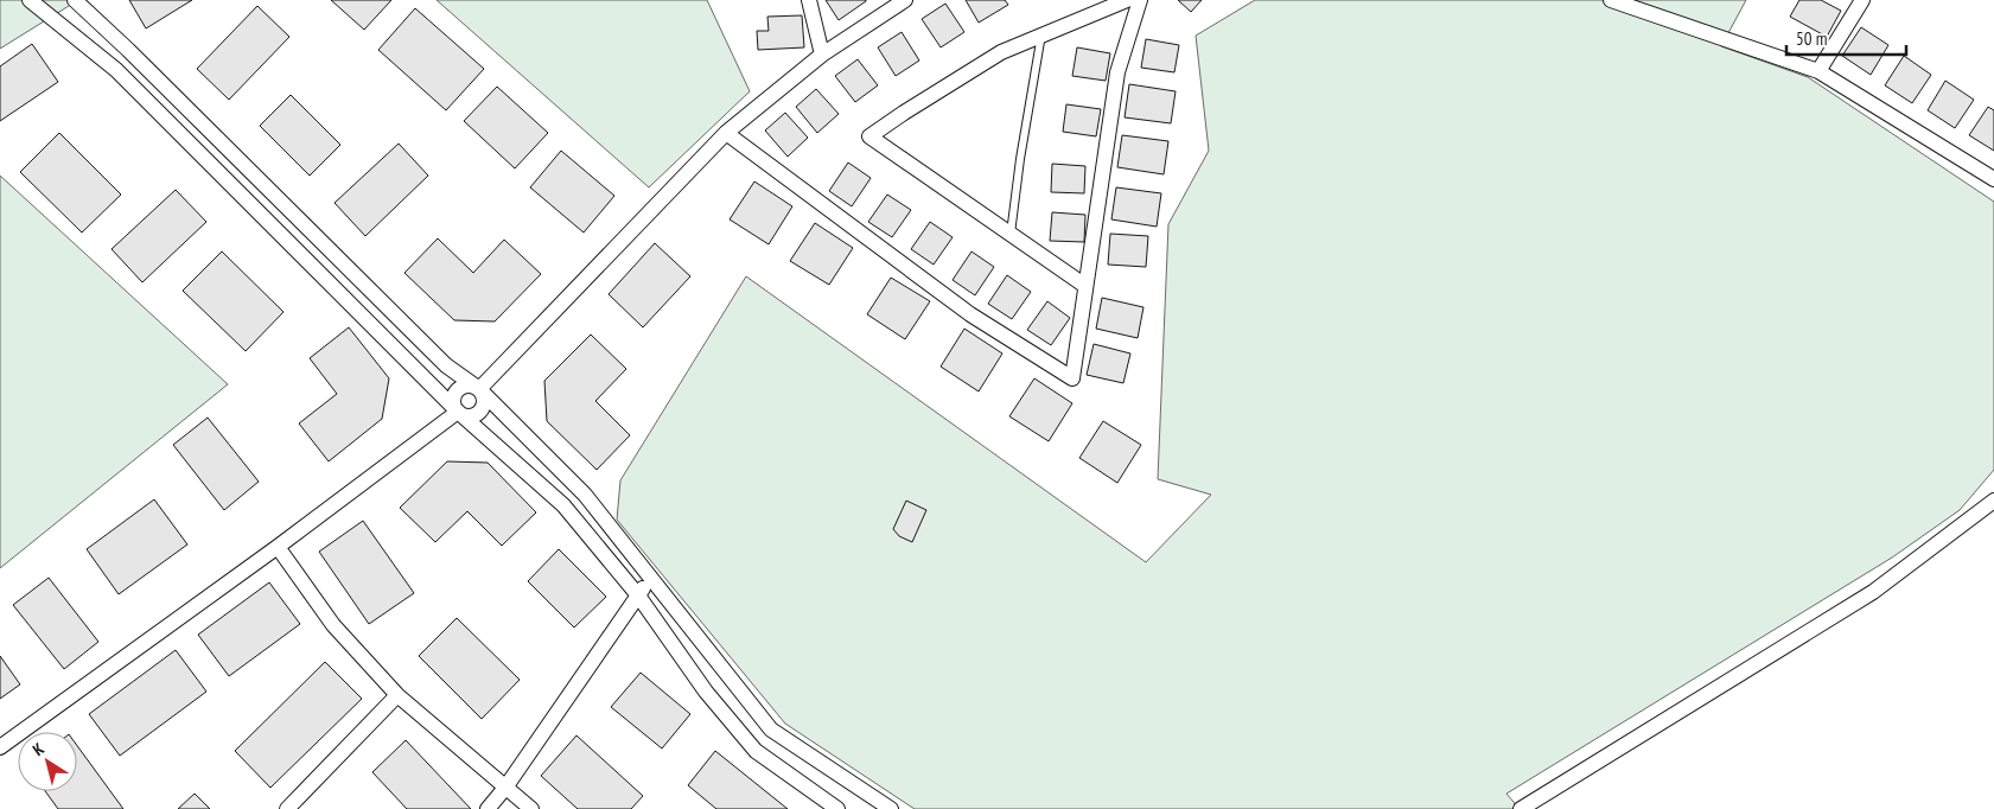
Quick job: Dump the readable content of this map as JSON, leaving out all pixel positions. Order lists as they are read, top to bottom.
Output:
{
  "scale_bar": "50 m",
  "north": "top left"
}
